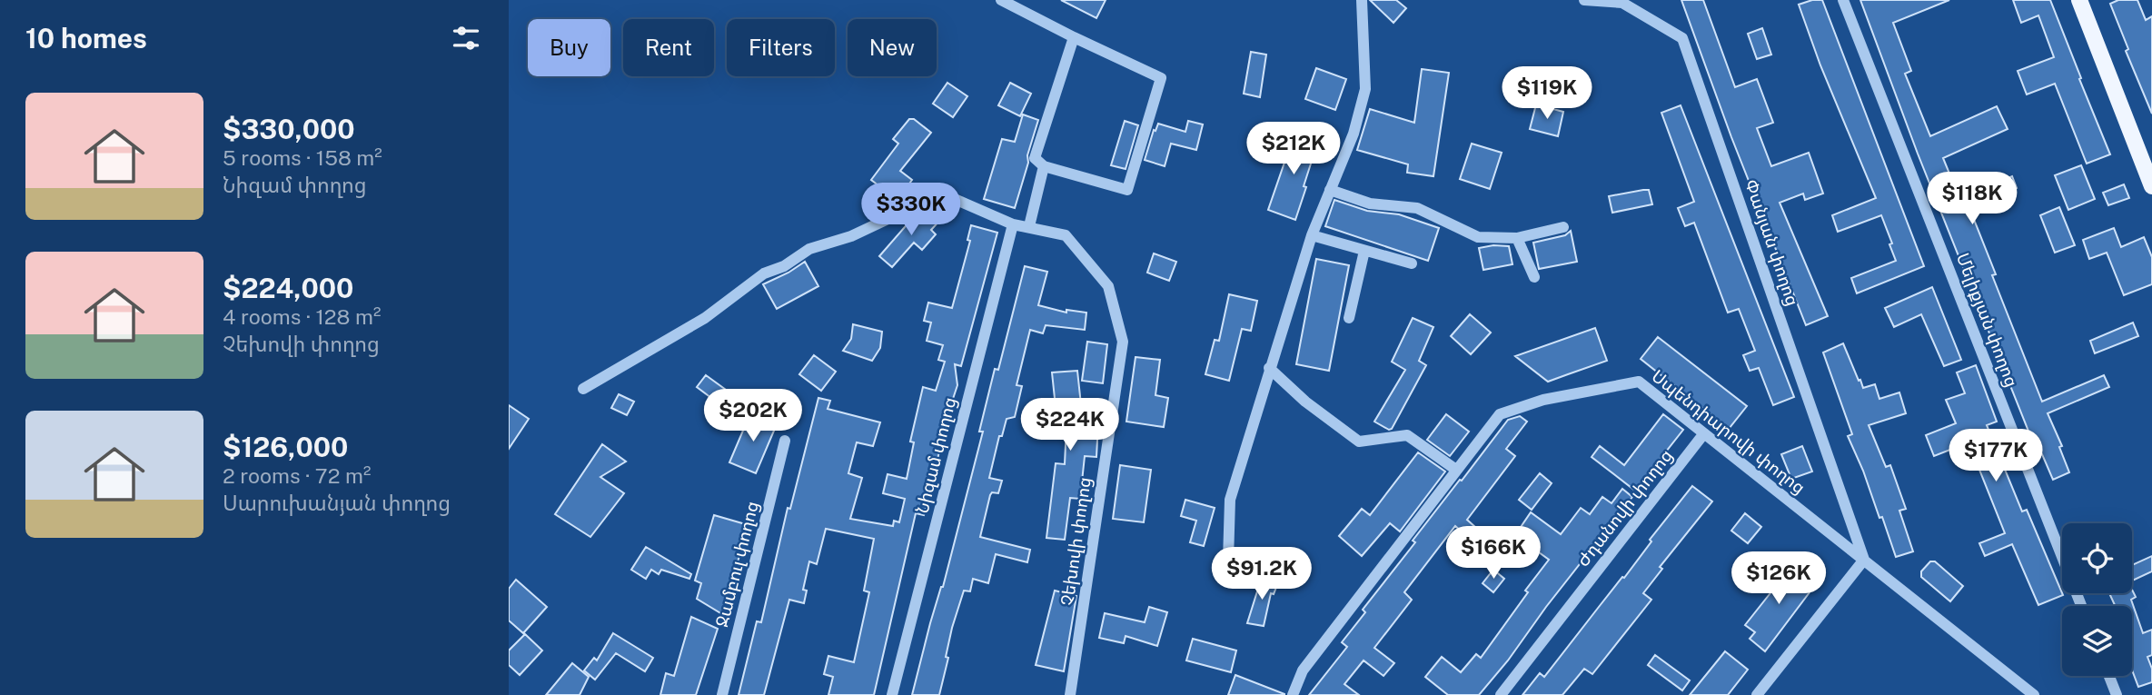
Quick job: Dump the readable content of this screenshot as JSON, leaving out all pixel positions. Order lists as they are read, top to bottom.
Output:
{
  "streets": {
    "street": [
      "Փանյան փողոց",
      "Մելիքյան փողոց",
      "Սպենդիարովի փողոց",
      "Նիզամ փողոց",
      "Ժդանովի փողոց",
      "Չեխովի փողոց",
      "Ջամբուլ փողոց"
    ]
  },
  "crossings": [
    ["Փանյան փողոց", "Սպենդիարովի փողոց"],
    ["Սպենդիարովի փողոց", "Ժդանովի փողոց"],
    ["Նիզամ փողոց", "Չեխովի փողոց"]
  ],
  "page": {
    "heading": "10 homes",
    "chip": [
      "Buy",
      "Rent",
      "Filters",
      "New"
    ],
    "price": [
      "$119K",
      "$212K",
      "$118K",
      "$330K",
      "$202K",
      "$224K",
      "$177K",
      "$166K",
      "$91.2K",
      "$126K"
    ],
    "list": [
      {
        "name": "$330,000",
        "note": "5 rooms · 158 m² · Նիզամ փողոց"
      },
      {
        "name": "$224,000",
        "note": "4 rooms · 128 m² · Չեխովի փողոց"
      },
      {
        "name": "$126,000",
        "note": "2 rooms · 72 m² · Սարուխանյան փողոց"
      }
    ]
  }
}
